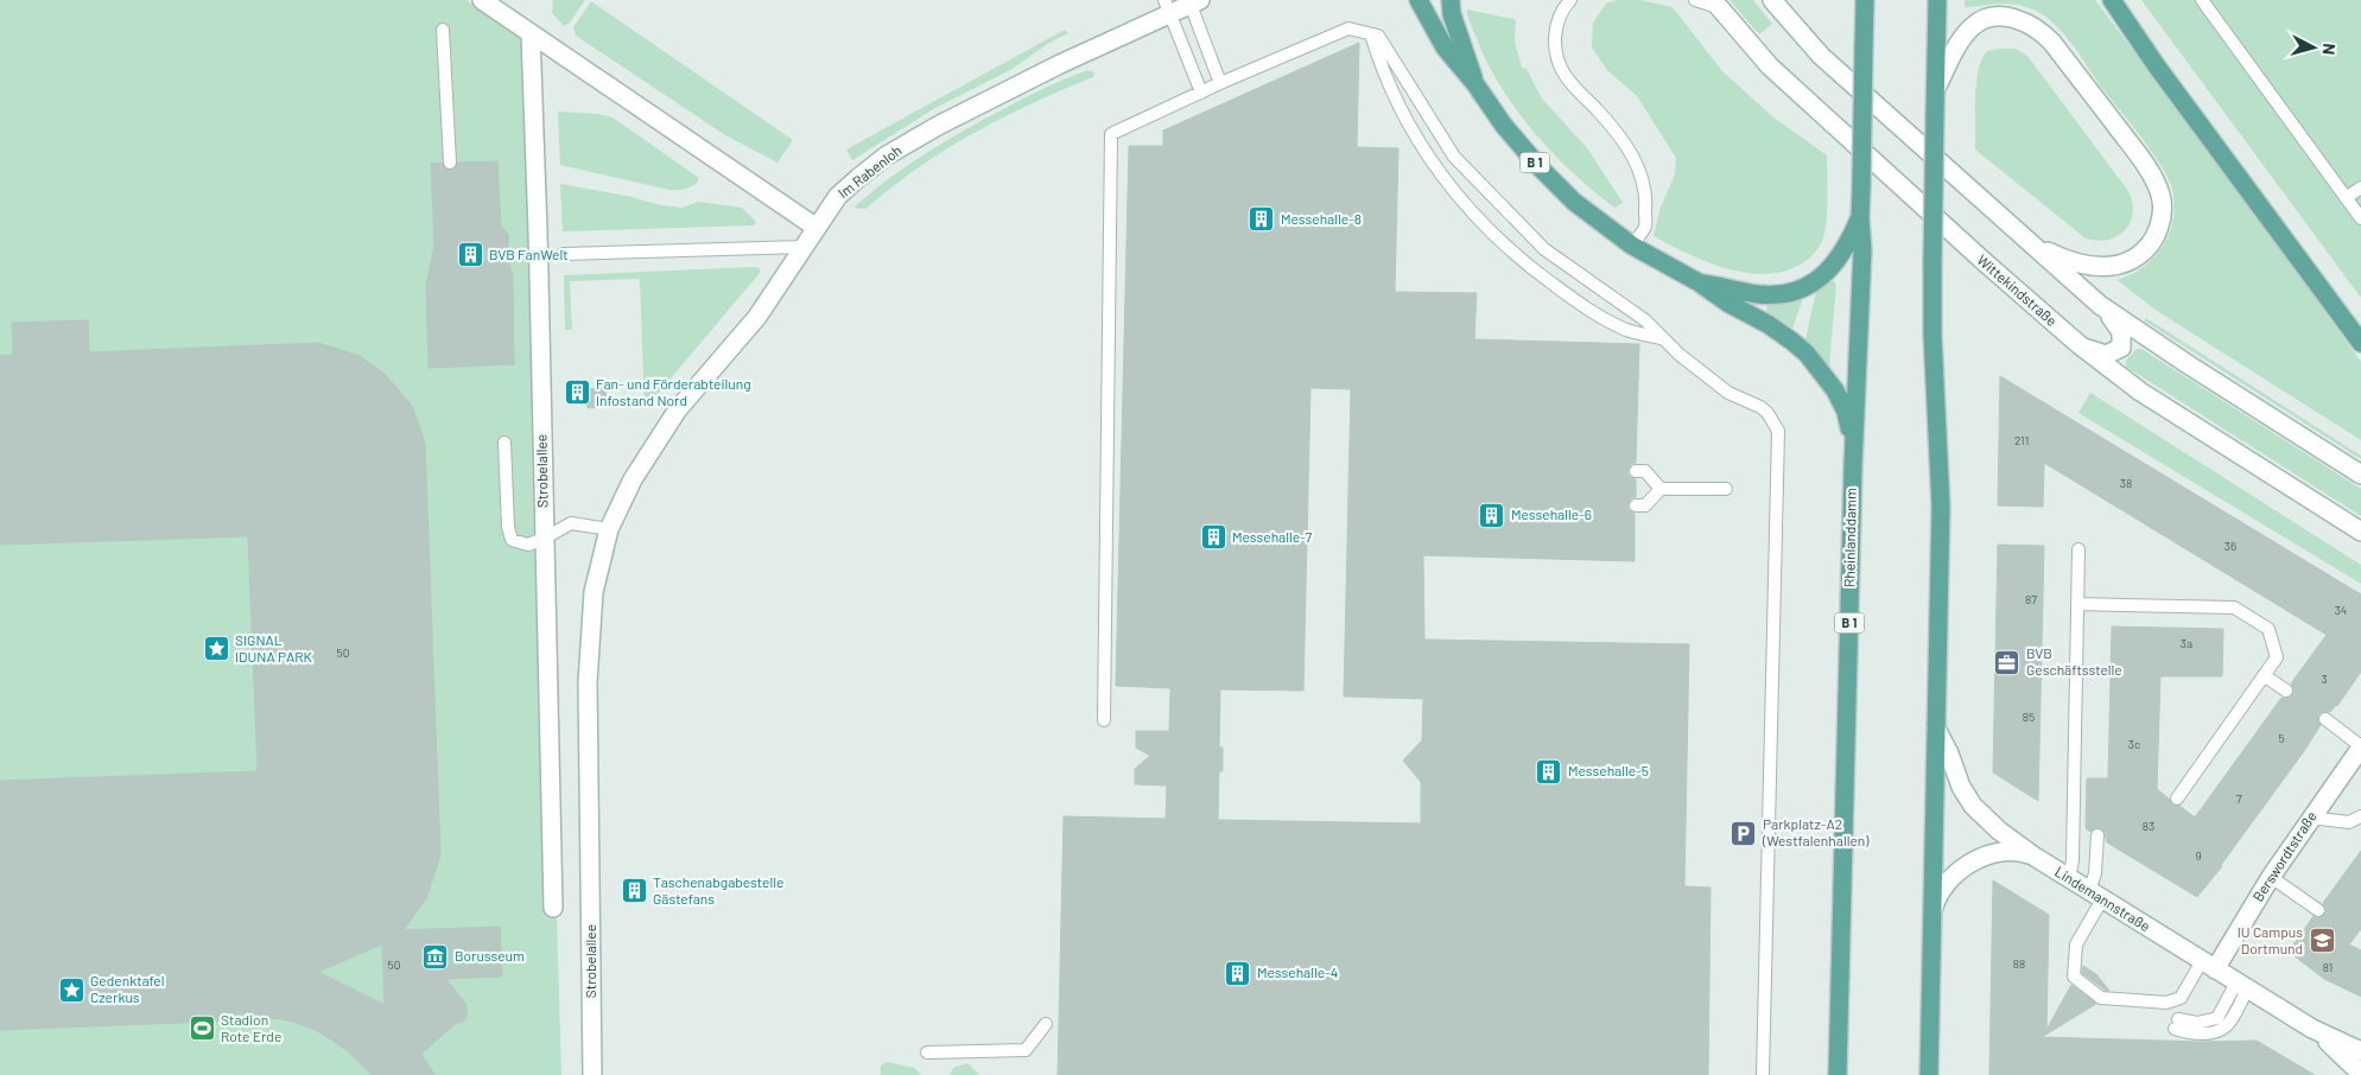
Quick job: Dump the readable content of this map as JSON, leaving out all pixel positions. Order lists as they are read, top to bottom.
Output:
{
  "streets": {
    "main road": [
      "B 1",
      "Im Rabenloh",
      "Wittekindstraße",
      "Strobelallee",
      "Rheinlanddamm",
      "Berswordtstraße",
      "Lindemannstraße"
    ]
  },
  "crossings": [
    ["B 1", "Rheinlanddamm"],
    ["Im Rabenloh", "Strobelallee"],
    ["Berswordtstraße", "Lindemannstraße"]
  ],
  "places": {
    "building": [
      "Messehalle-8",
      "BVB FanWelt",
      "Fan- und Förderabteilung Infostand Nord",
      "Messehalle-6",
      "Messehalle-7",
      "Messehalle-5",
      "Taschenabgabestelle Gästefans",
      "Messehalle-4"
    ],
    "place": ["SIGNAL IDUNA PARK", "Gedenktafel Czerkus"],
    "office": ["BVB Geschäftsstelle"],
    "parking": ["Parkplatz-A2 (Westfalenhallen)"],
    "school or university": ["IU Campus Dortmund"],
    "museum": ["Borusseum"],
    "sports": ["Stadion Rote Erde"]
  },
  "house_numbers": [
    "211",
    "38",
    "36",
    "87",
    "34",
    "3a",
    "50",
    "3",
    "85",
    "5",
    "3c",
    "7",
    "83",
    "9",
    "88",
    "50",
    "81"
  ],
  "north": "right"
}
